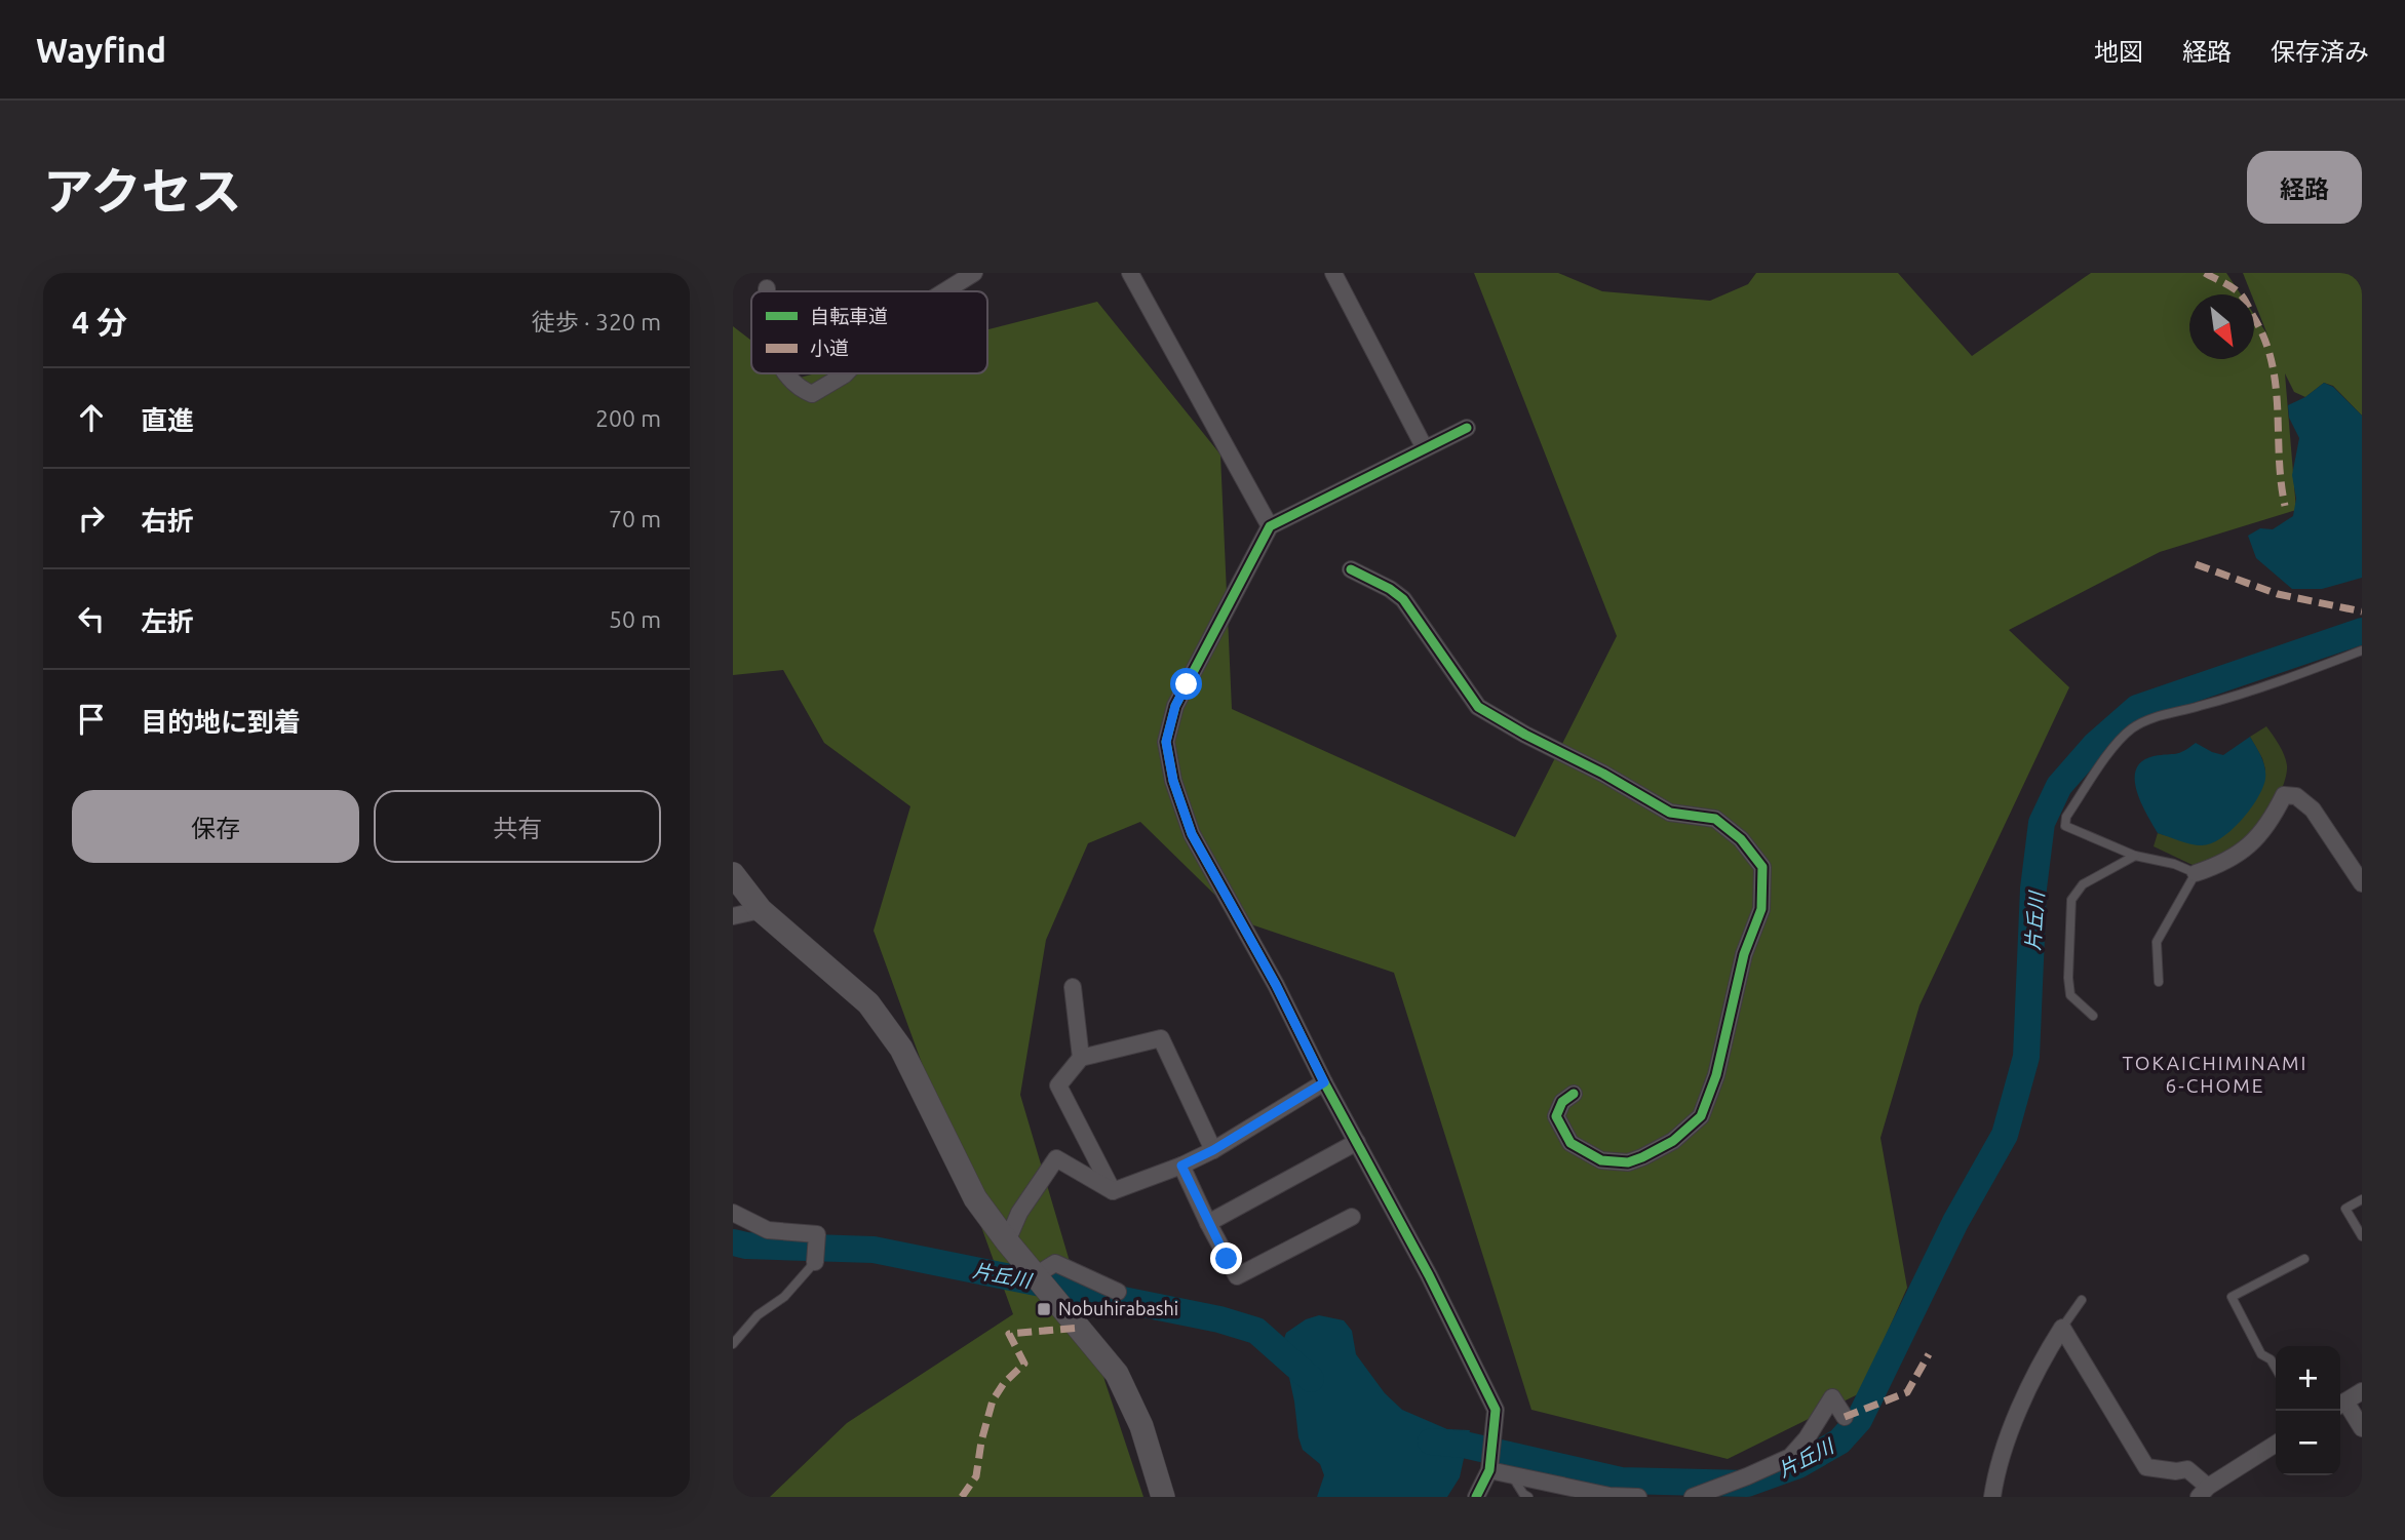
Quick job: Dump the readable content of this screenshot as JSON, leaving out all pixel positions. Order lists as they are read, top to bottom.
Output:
{
  "districts": ["TOKAICHIMINAMI 6-CHOME"],
  "water": ["片丘川"],
  "places": {
    "transit": ["Nobuhirabashi"]
  },
  "legend": ["自転車道", "小道"],
  "north": "bottom right",
  "page": {
    "header": "Wayfind",
    "nav": ["地図", "経路", "保存済み"],
    "title": "アクセス",
    "buttons": [
      "経路",
      ["保存", "共有"]
    ],
    "heading": ["4 分", "徒歩 · 320 m"],
    "list": [
      ["直進", "200 m"],
      ["右折", "70 m"],
      ["左折", "50 m"],
      "目的地に到着"
    ],
    "map_buttons": ["+", "−"]
  }
}
